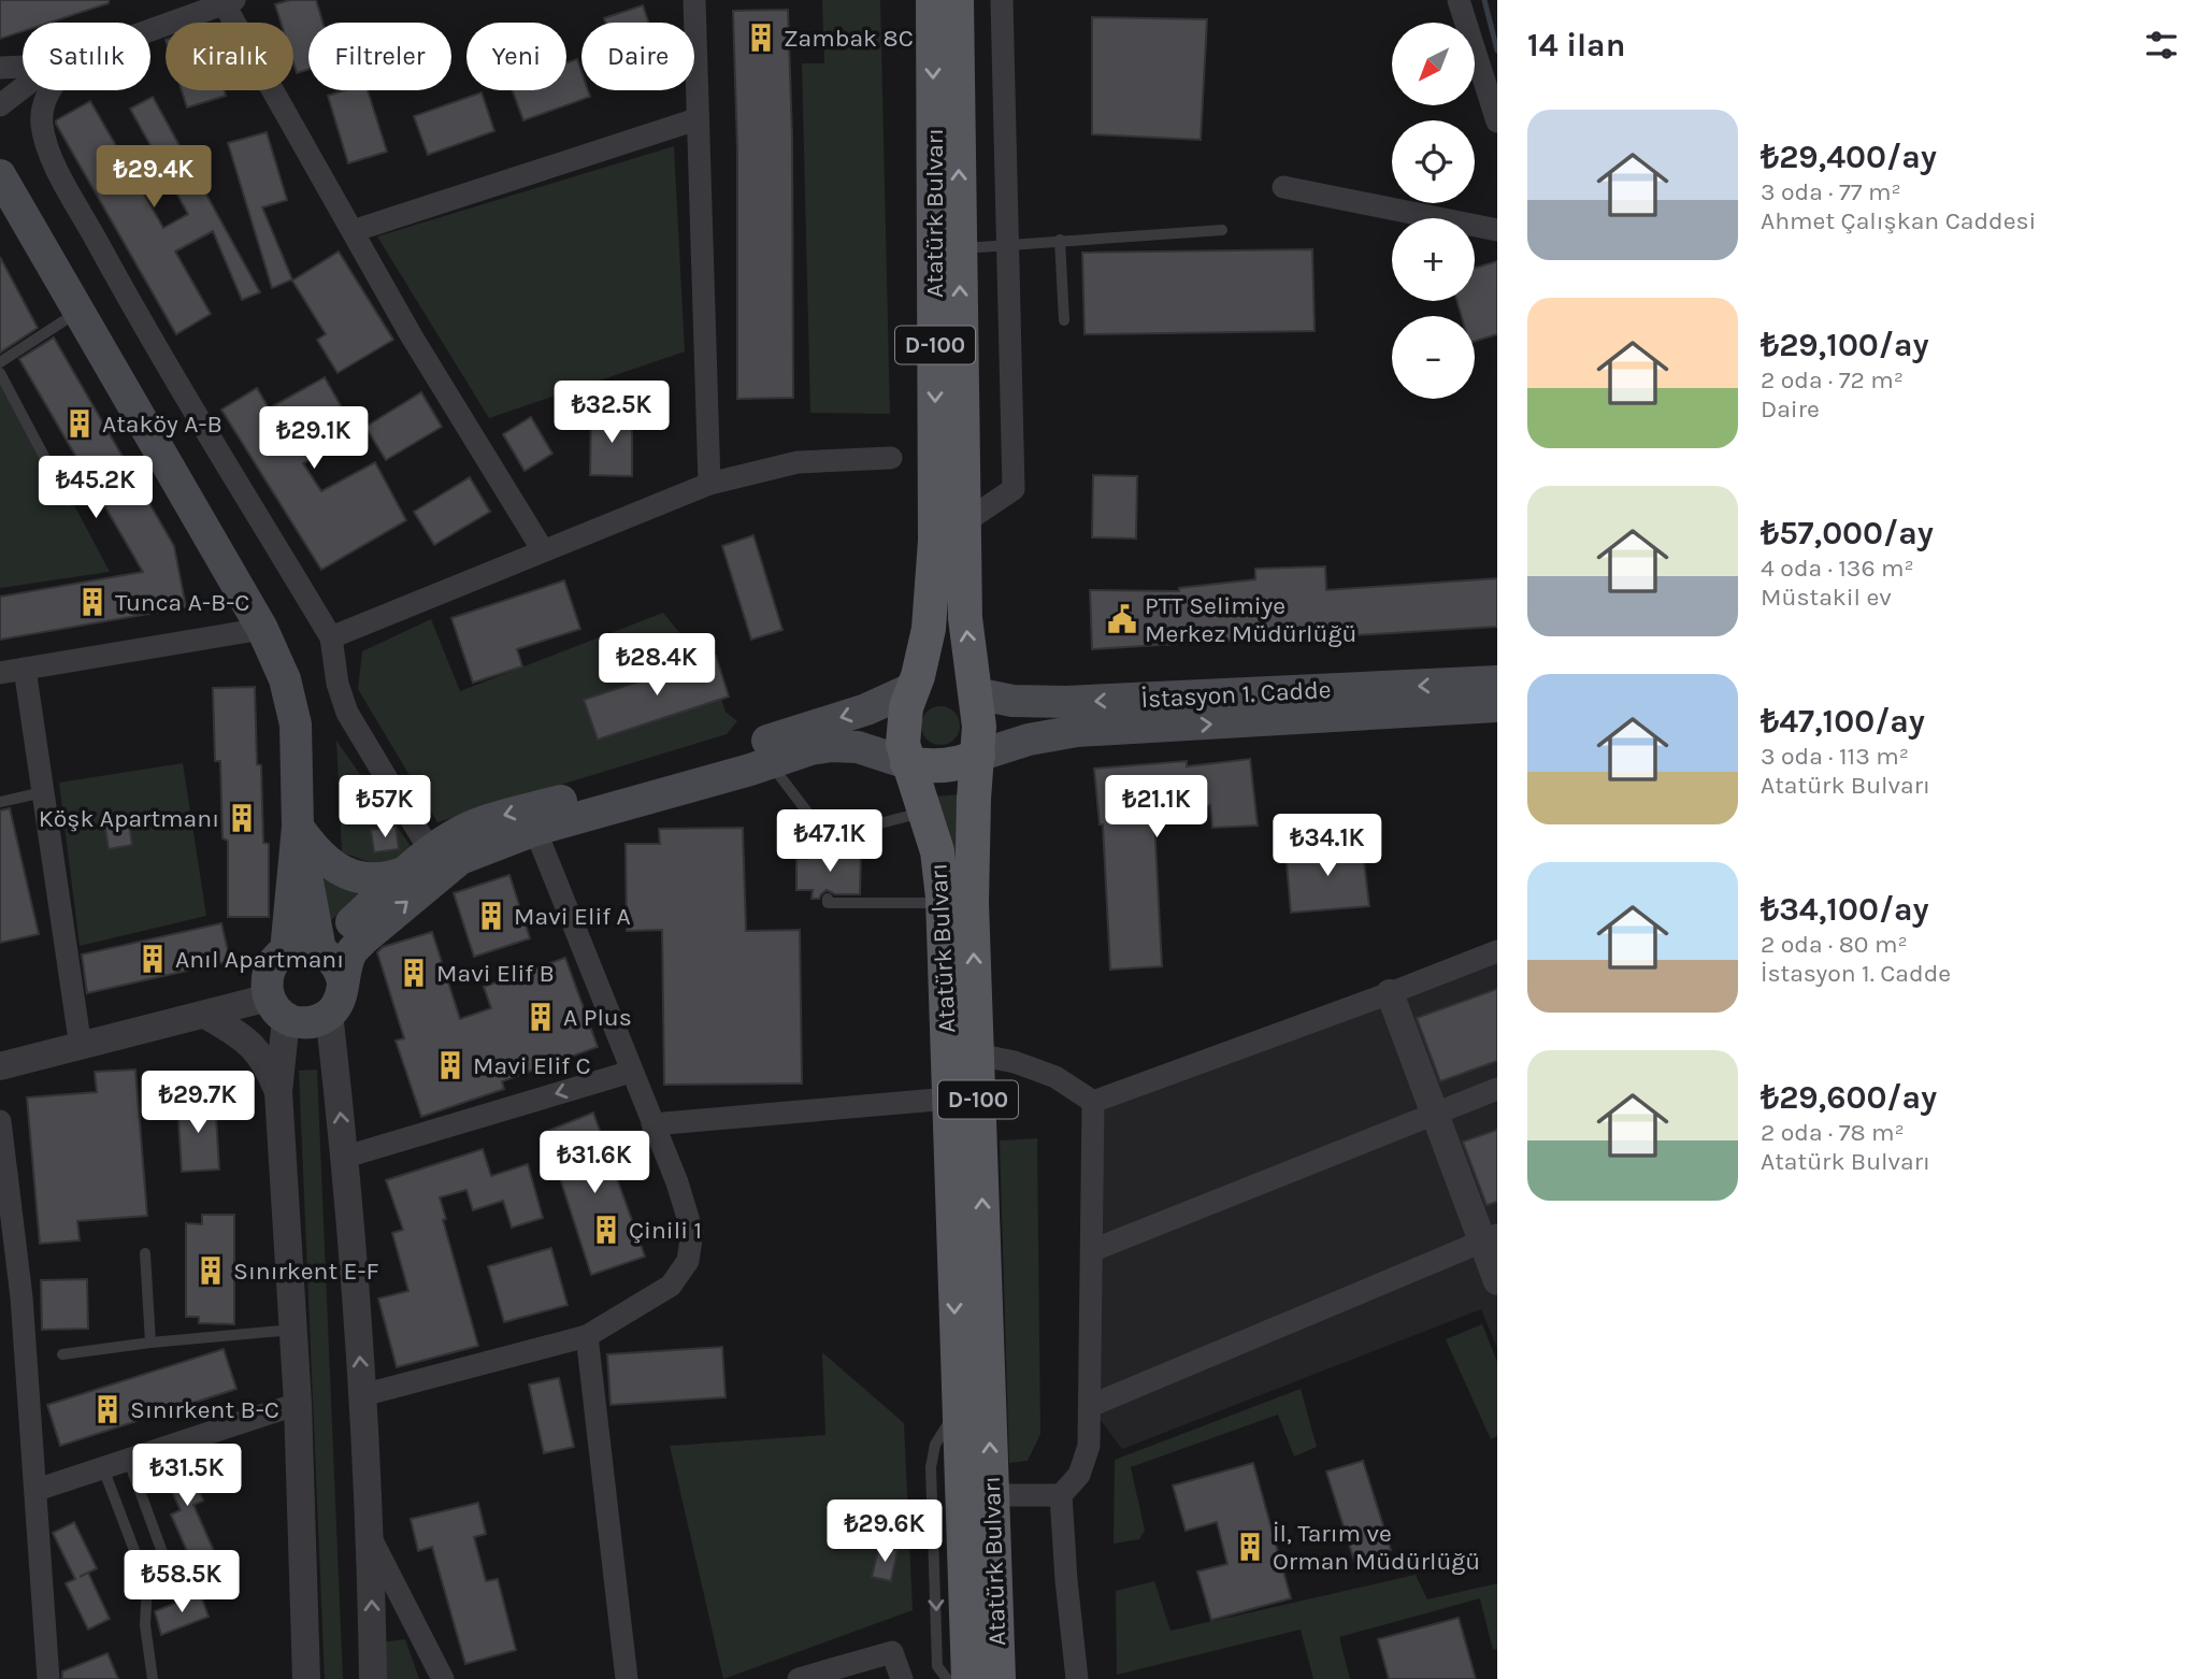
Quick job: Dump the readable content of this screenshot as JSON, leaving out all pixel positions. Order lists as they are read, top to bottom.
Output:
{
  "streets": {
    "main road": ["Atatürk Bulvarı", "D-100", "İstasyon 1. Cadde"]
  },
  "crossings": [
    ["Atatürk Bulvarı", "İstasyon 1. Cadde"]
  ],
  "places": {
    "building": [
      "Zambak 8C",
      "Ataköy A-B",
      "Tunca A-B-C",
      "Köşk Apartmanı",
      "Mavi Elif A",
      "Anıl Apartmanı",
      "Mavi Elif B",
      "A Plus",
      "Mavi Elif C",
      "Çinili 1",
      "Sınırkent E-F",
      "Sınırkent B-C",
      "İl, Tarım ve Orman Müdürlüğü"
    ],
    "public building": ["PTT Selimiye Merkez Müdürlüğü"]
  },
  "north": "bottom left",
  "page": {
    "heading": "14 ilan",
    "map_buttons": ["+", "−"],
    "chip": [
      "Satılık",
      "Kiralık",
      "Filtreler",
      "Yeni",
      "Daire"
    ],
    "list": [
      {
        "name": "₺29,400/ay",
        "note": "3 oda · 77 m² · Ahmet Çalışkan Caddesi"
      },
      {
        "name": "₺29,100/ay",
        "note": "2 oda · 72 m² · Daire"
      },
      {
        "name": "₺57,000/ay",
        "note": "4 oda · 136 m² · Müstakil ev"
      },
      {
        "name": "₺47,100/ay",
        "note": "3 oda · 113 m² · Atatürk Bulvarı"
      },
      {
        "name": "₺34,100/ay",
        "note": "2 oda · 80 m² · İstasyon 1. Cadde"
      },
      {
        "name": "₺29,600/ay",
        "note": "2 oda · 78 m² · Atatürk Bulvarı"
      }
    ],
    "price": [
      "₺29.4K",
      "₺32.5K",
      "₺29.1K",
      "₺45.2K",
      "₺28.4K",
      "₺57K",
      "₺21.1K",
      "₺47.1K",
      "₺34.1K",
      "₺29.7K",
      "₺31.6K",
      "₺31.5K",
      "₺29.6K",
      "₺58.5K"
    ]
  }
}
